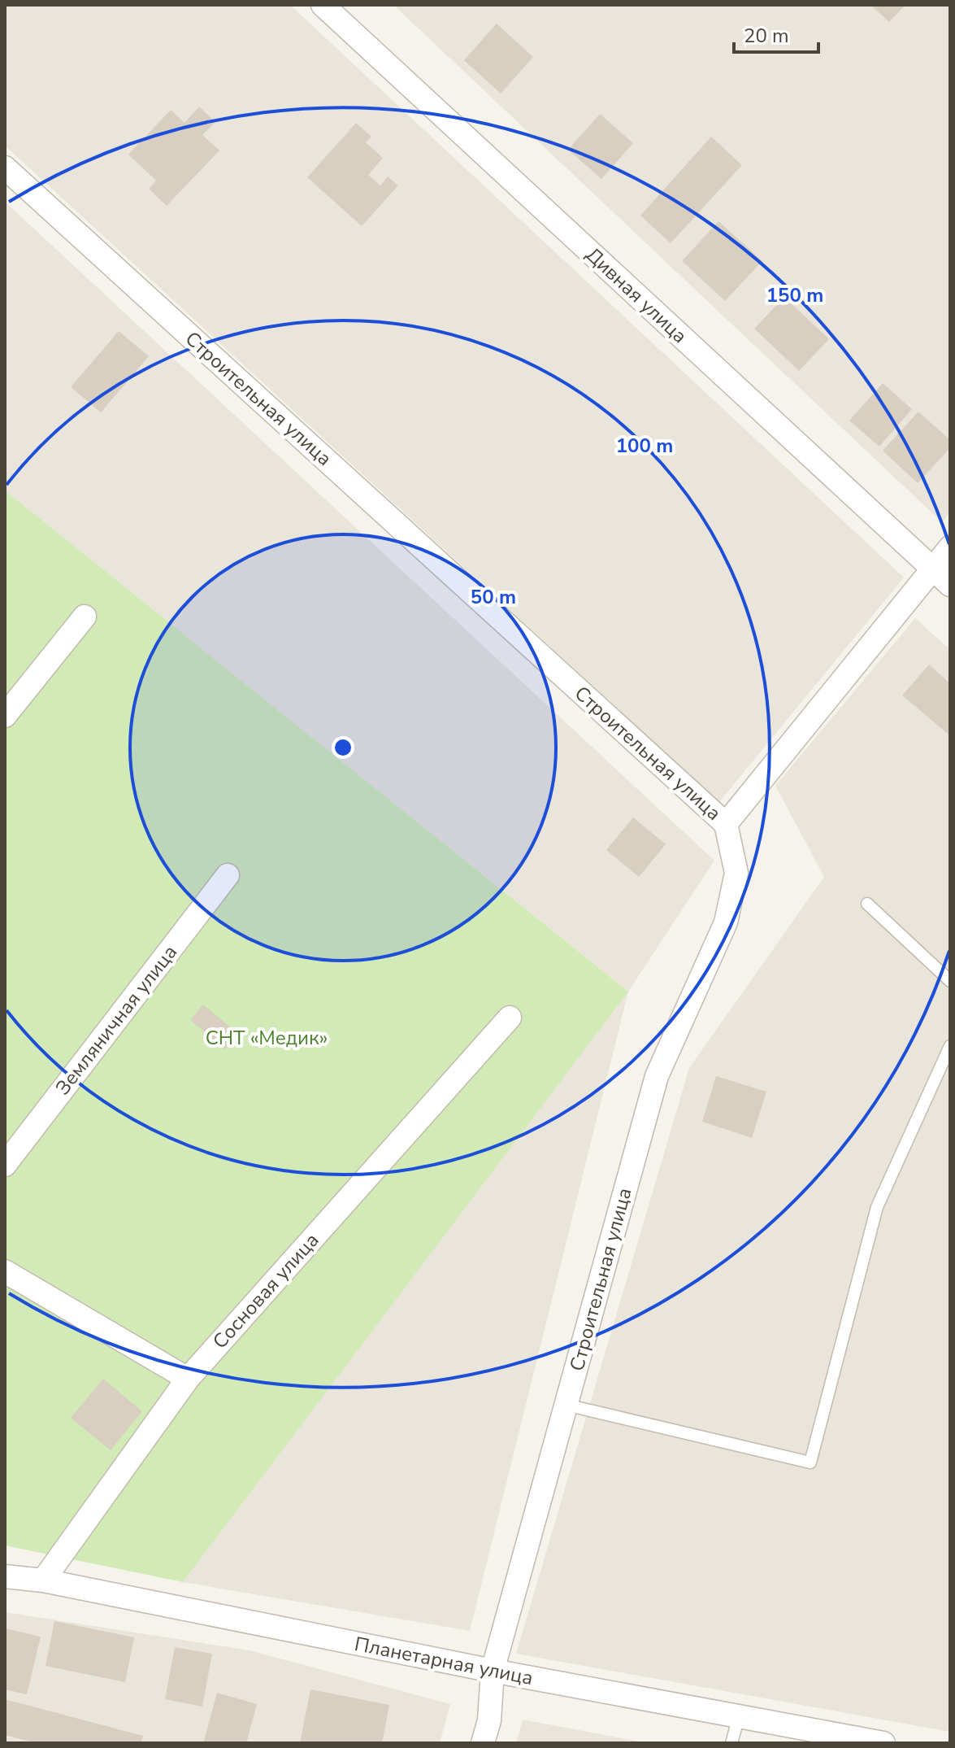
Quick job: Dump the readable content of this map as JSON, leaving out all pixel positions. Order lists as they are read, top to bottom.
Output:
{
  "streets": {
    "street": [
      "Дивная улица",
      "Строительная улица",
      "Земляничная улица",
      "Сосновая улица",
      "Планетарная улица"
    ]
  },
  "crossings": [
    ["Строительная улица", "Планетарная улица"],
    ["Сосновая улица", "Планетарная улица"]
  ],
  "parks": ["СНТ «Медик»"],
  "scale_bar": "20 m",
  "rings": ["150 m", "100 m", "50 m"]
}
